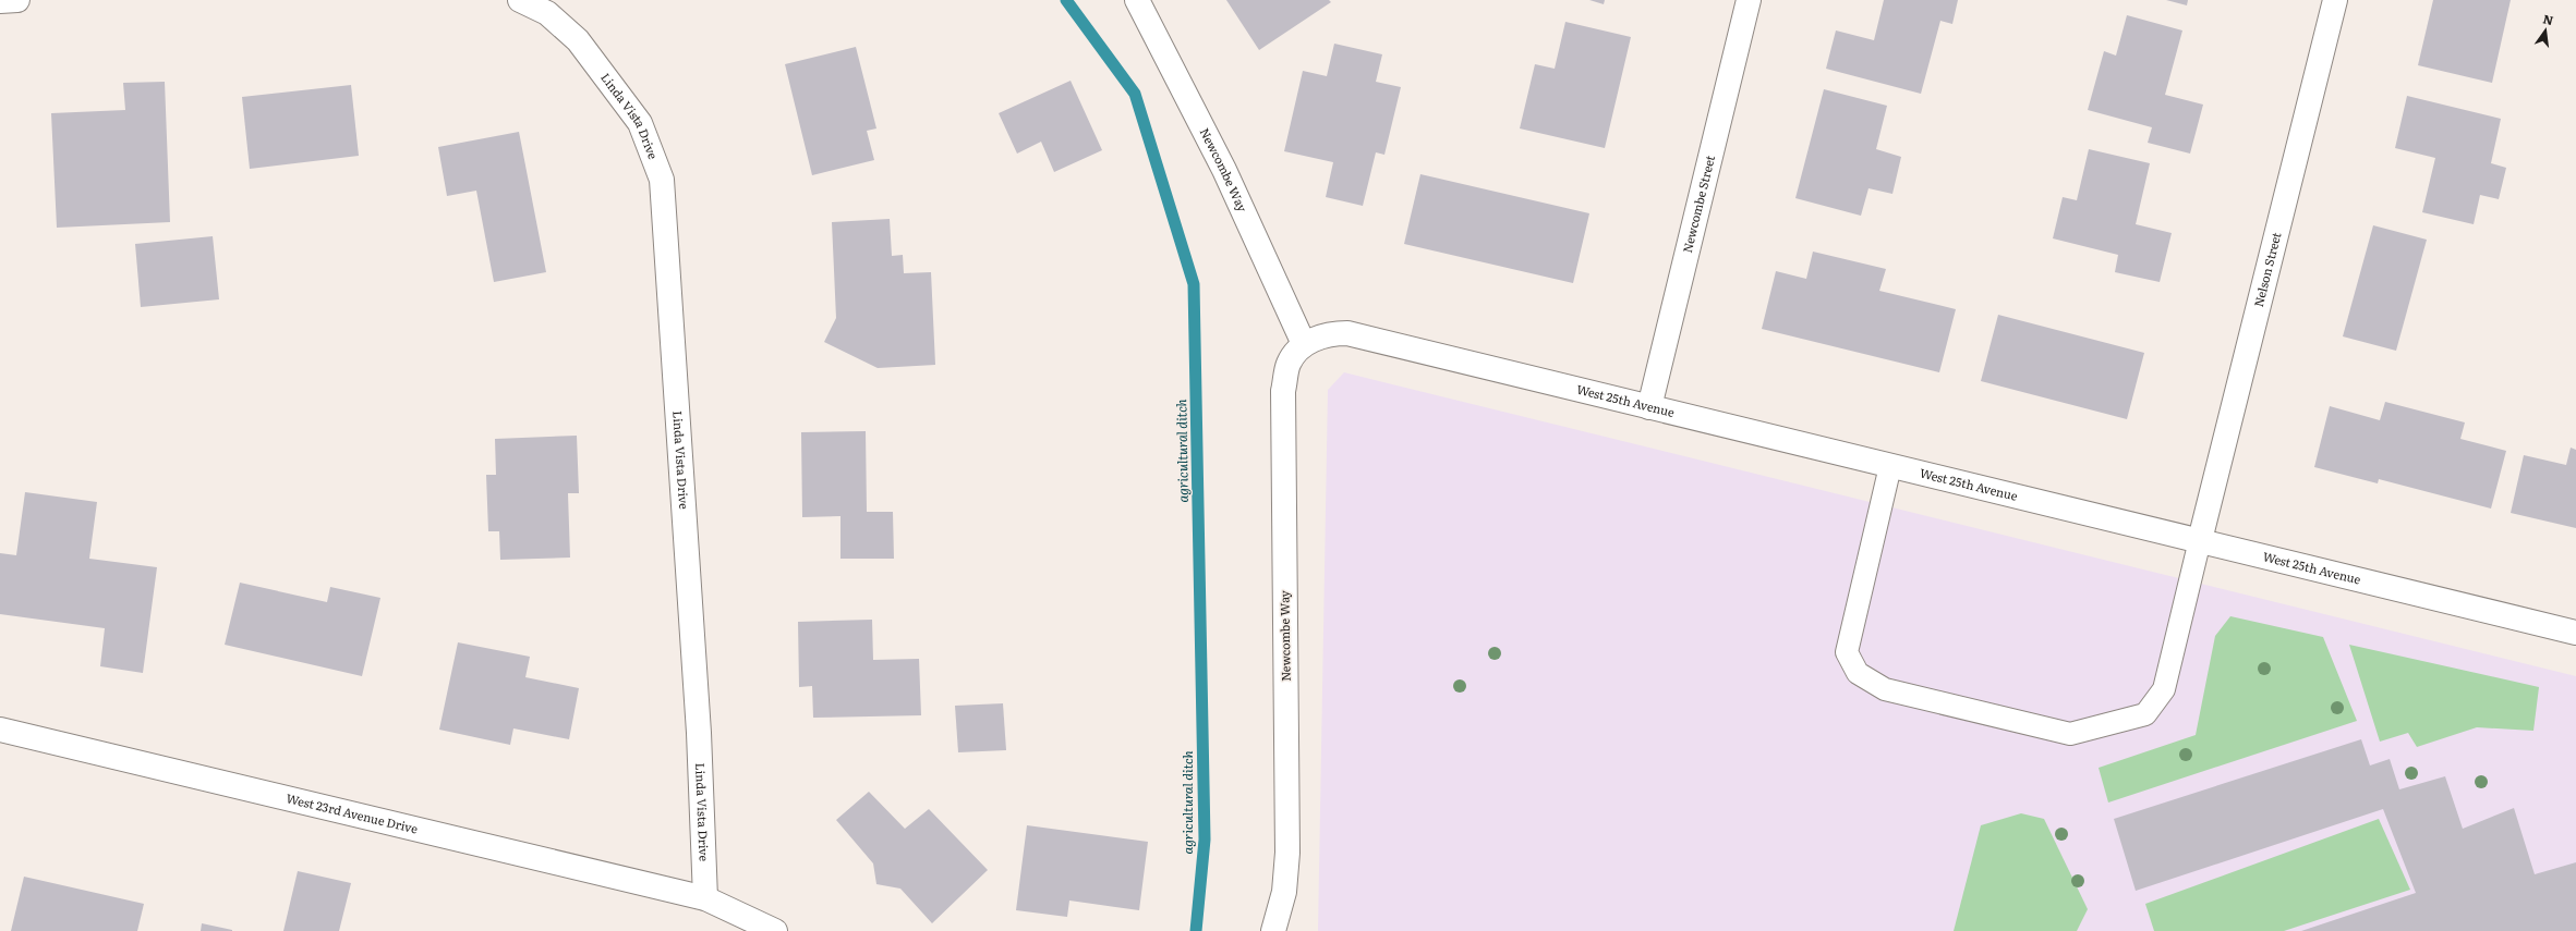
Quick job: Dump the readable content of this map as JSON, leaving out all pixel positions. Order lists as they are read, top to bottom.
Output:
{
  "streets": {
    "street": [
      "Linda Vista Drive",
      "Newcombe Way",
      "Newcombe Street",
      "Nelson Street",
      "West 25th Avenue",
      "West 23rd Avenue Drive"
    ]
  },
  "crossings": [
    ["Linda Vista Drive", "West 23rd Avenue Drive"],
    ["Newcombe Way", "West 25th Avenue"],
    ["Newcombe Street", "West 25th Avenue"],
    ["Nelson Street", "West 25th Avenue"]
  ],
  "water": ["agricultural ditch"],
  "north": "top"
}
